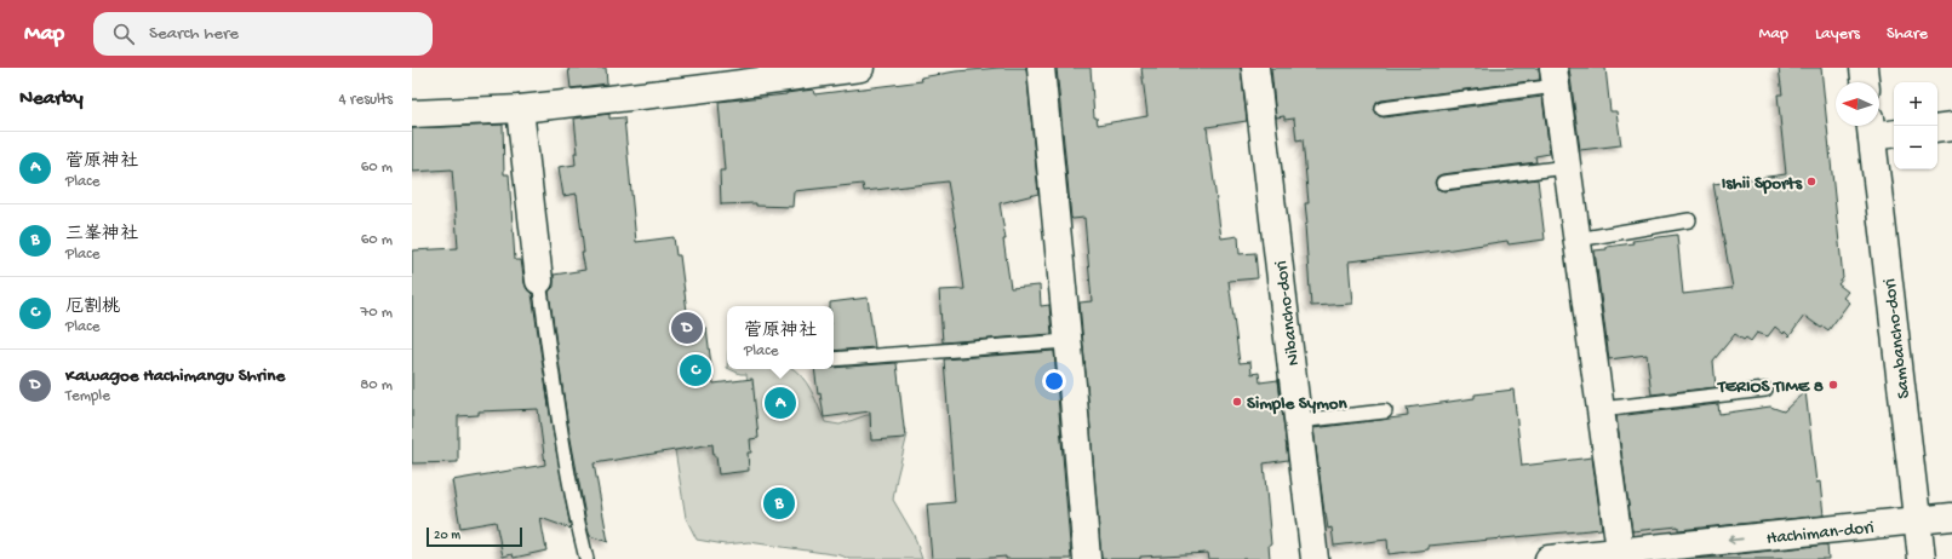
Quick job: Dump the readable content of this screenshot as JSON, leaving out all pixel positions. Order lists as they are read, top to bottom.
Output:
{
  "streets": {
    "street": ["Nibancho-dori", "Sambancho-dori", "Hachiman-dori"]
  },
  "crossings": [
    ["Sambancho-dori", "Hachiman-dori"]
  ],
  "one_way": ["Hachiman-dori"],
  "places": ["Ishii Sports", "TERIOS TIME 8", "Simple Symon"],
  "scale_bar": "20 m",
  "north": "left",
  "page": {
    "header": "Map",
    "search": "Search here",
    "nav": ["Map", "Layers", "Share"],
    "heading": ["Nearby", "4 results"],
    "map_buttons": ["+", "−"],
    "list": [
      {
        "mark": "A",
        "name": "菅原神社",
        "note": "Place",
        "value": "60 m"
      },
      {
        "mark": "B",
        "name": "三峯神社",
        "note": "Place",
        "value": "60 m"
      },
      {
        "mark": "C",
        "name": "厄割桃",
        "note": "Place",
        "value": "70 m"
      },
      {
        "mark": "D",
        "name": "Kawagoe Hachimangu Shrine",
        "note": "Temple",
        "value": "80 m"
      }
    ],
    "popup": ["菅原神社", "Place"],
    "pins": [
      "D",
      "C",
      "A",
      "B"
    ],
    "scale": "20 m"
  }
}
